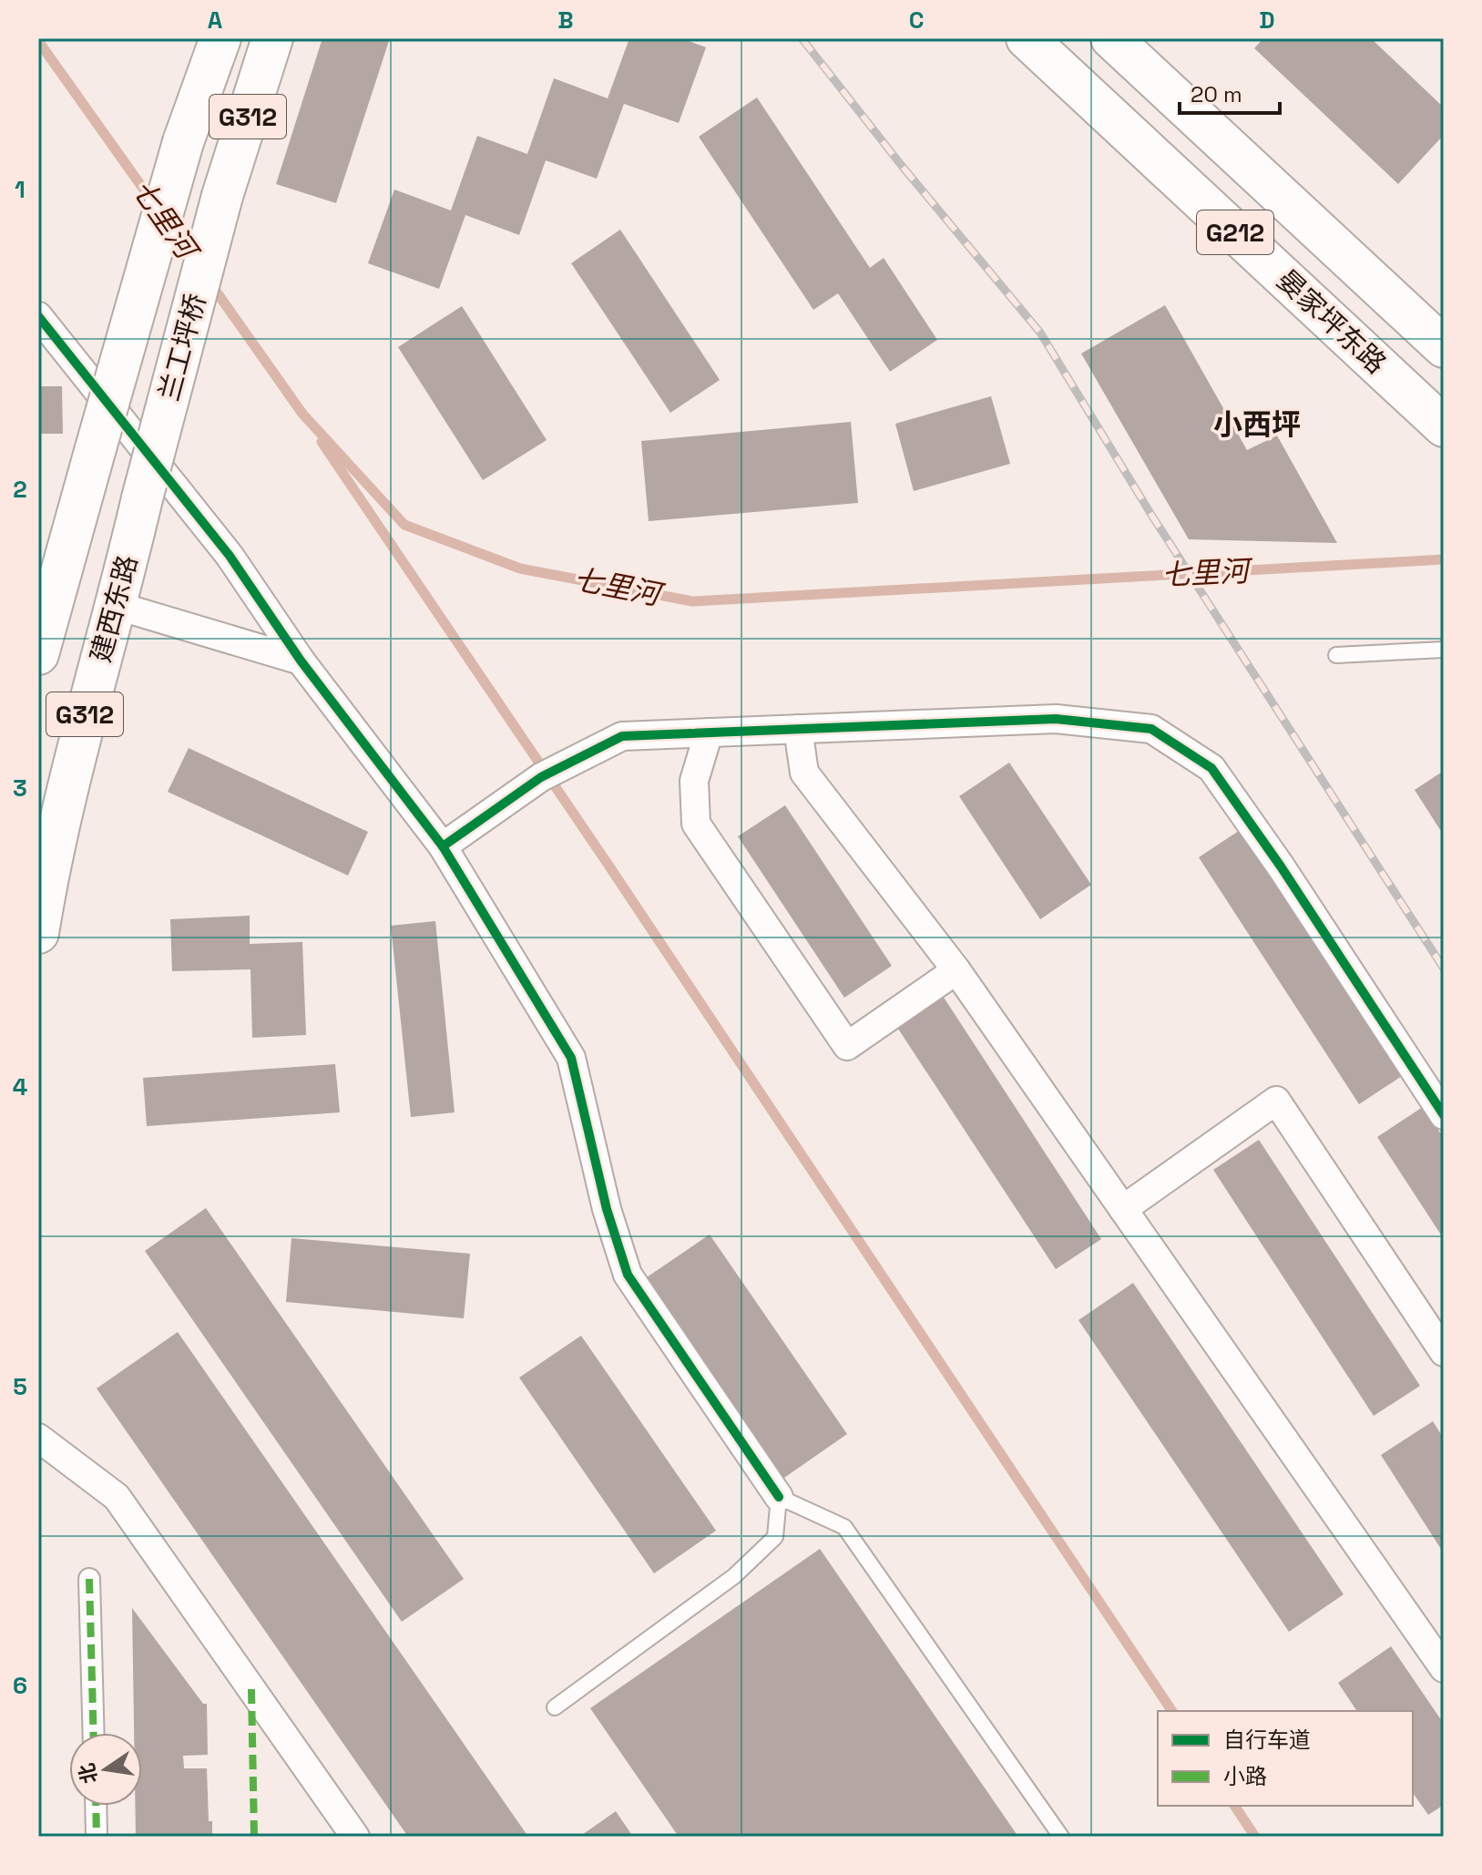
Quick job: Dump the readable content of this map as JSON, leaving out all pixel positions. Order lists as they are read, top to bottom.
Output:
{
  "streets": {
    "highway": [
      "G312",
      "G212",
      "晏家坪东路",
      "兰工坪桥",
      "建西东路"
    ]
  },
  "crossings": [
    ["兰工坪桥", "建西东路"]
  ],
  "districts": ["小西坪"],
  "water": ["七里河"],
  "legend": ["自行车道", "小路"],
  "scale_bar": "20 m",
  "north": "left",
  "grid": {
    "columns": [
      "A",
      "B",
      "C",
      "D"
    ],
    "rows": [
      "1",
      "2",
      "3",
      "4",
      "5",
      "6"
    ]
  }
}
